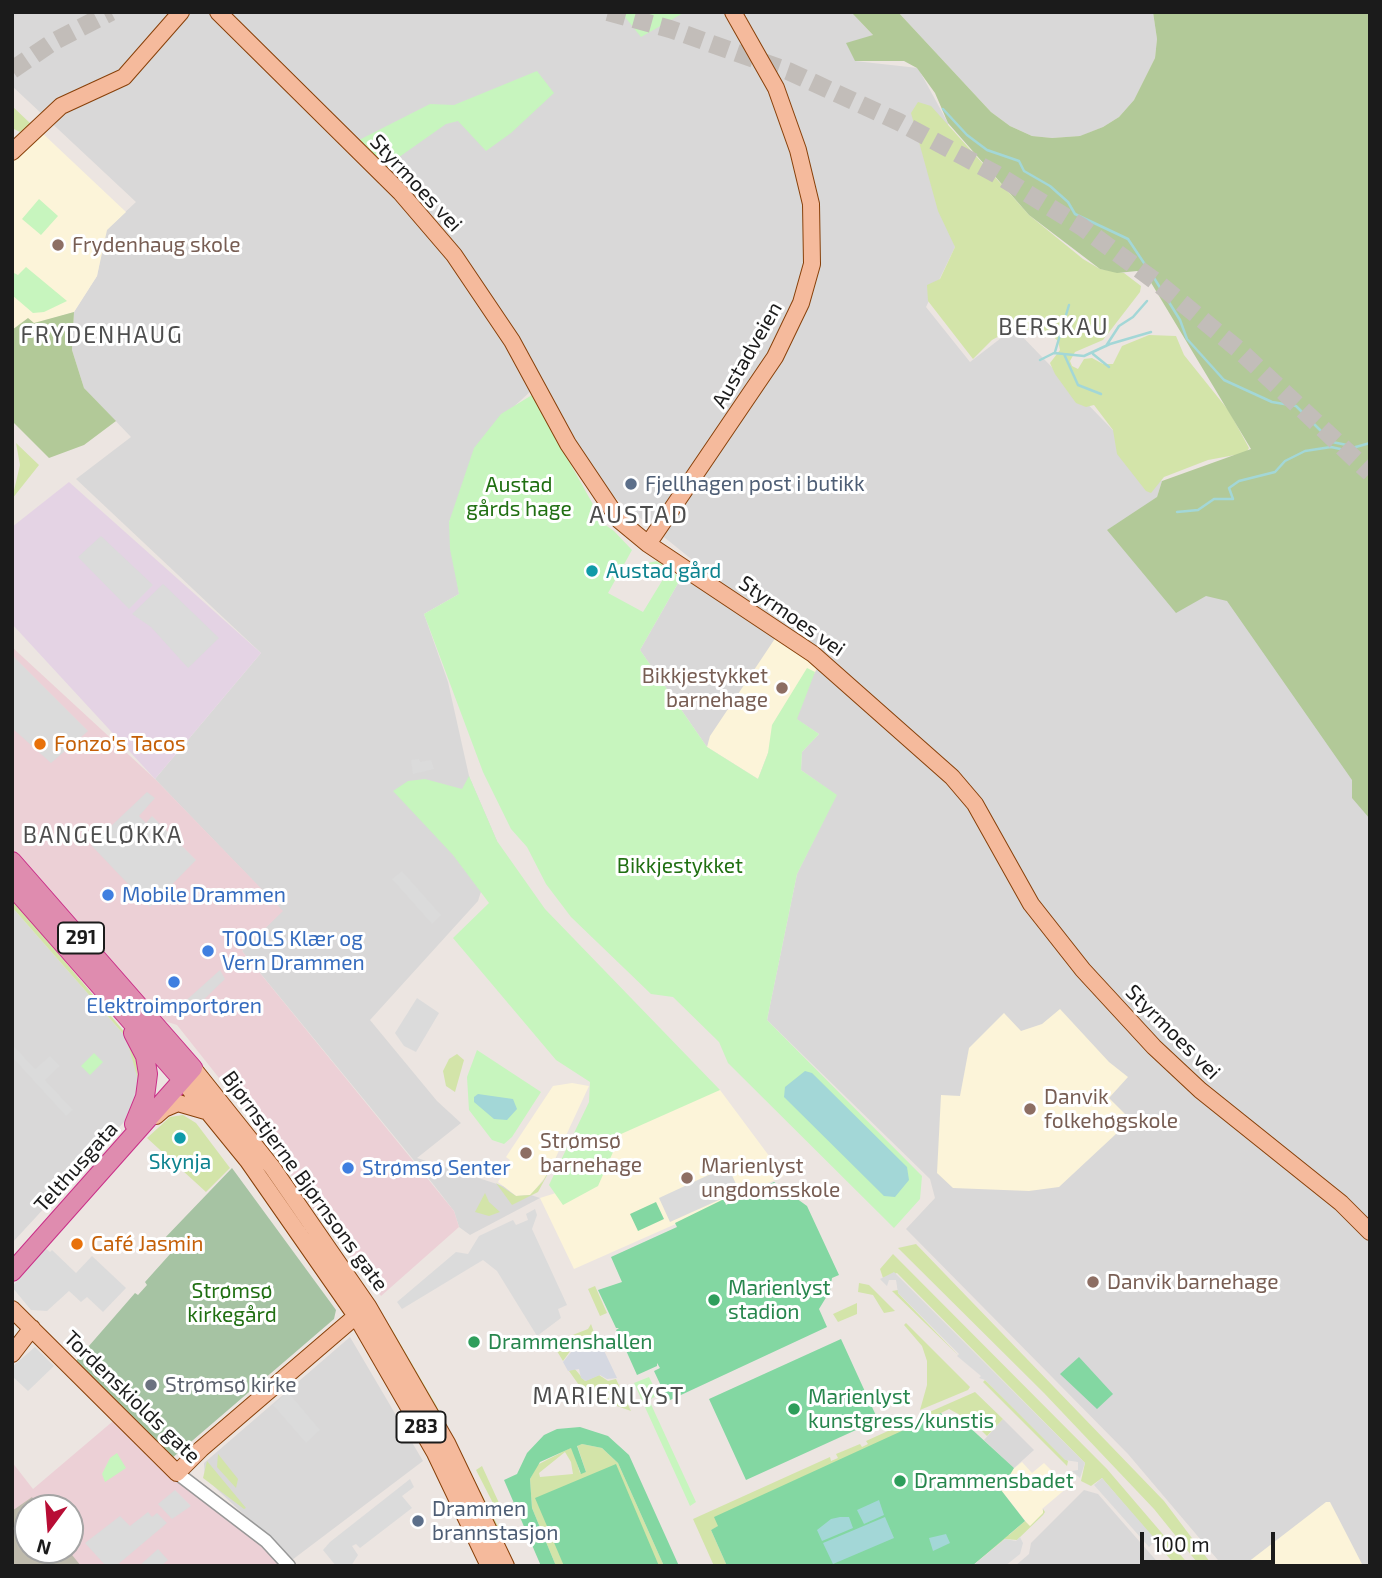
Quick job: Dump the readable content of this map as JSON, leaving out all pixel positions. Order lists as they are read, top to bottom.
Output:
{
  "streets": {
    "highway": ["291", "Telthusgata", "Bjørnstjerne Bjørnsons gate"],
    "main road": [
      "Styrmoes vei",
      "Austadveien",
      "Tordenskiolds gate",
      "283"
    ]
  },
  "crossings": [
    ["Styrmoes vei", "Austadveien"],
    ["Telthusgata", "Bjørnstjerne Bjørnsons gate"]
  ],
  "districts": [
    "BERSKAU",
    "FRYDENHAUG",
    "AUSTAD",
    "BANGELØKKA",
    "MARIENLYST"
  ],
  "parks": ["Austad gårds hage", "Bikkjestykket", "Strømsø kirkegård"],
  "places": [
    "Frydenhaug skole",
    "Fjellhagen post i butikk",
    "Austad gård",
    "Bikkjestykket barnehage",
    "Fonzo's Tacos",
    "Mobile Drammen",
    "TOOLS Klær og Vern Drammen",
    "Elektroimportøren",
    "Danvik folkehøgskole",
    "Skynja",
    "Strømsø barnehage",
    "Strømsø Senter",
    "Marienlyst ungdomsskole",
    "Café Jasmin",
    "Danvik barnehage",
    "Marienlyst stadion",
    "Drammenshallen",
    "Strømsø kirke",
    "Marienlyst kunstgress/kunstis",
    "Drammensbadet",
    "Drammen brannstasjon"
  ],
  "scale_bar": "100 m",
  "north": "bottom"
}
